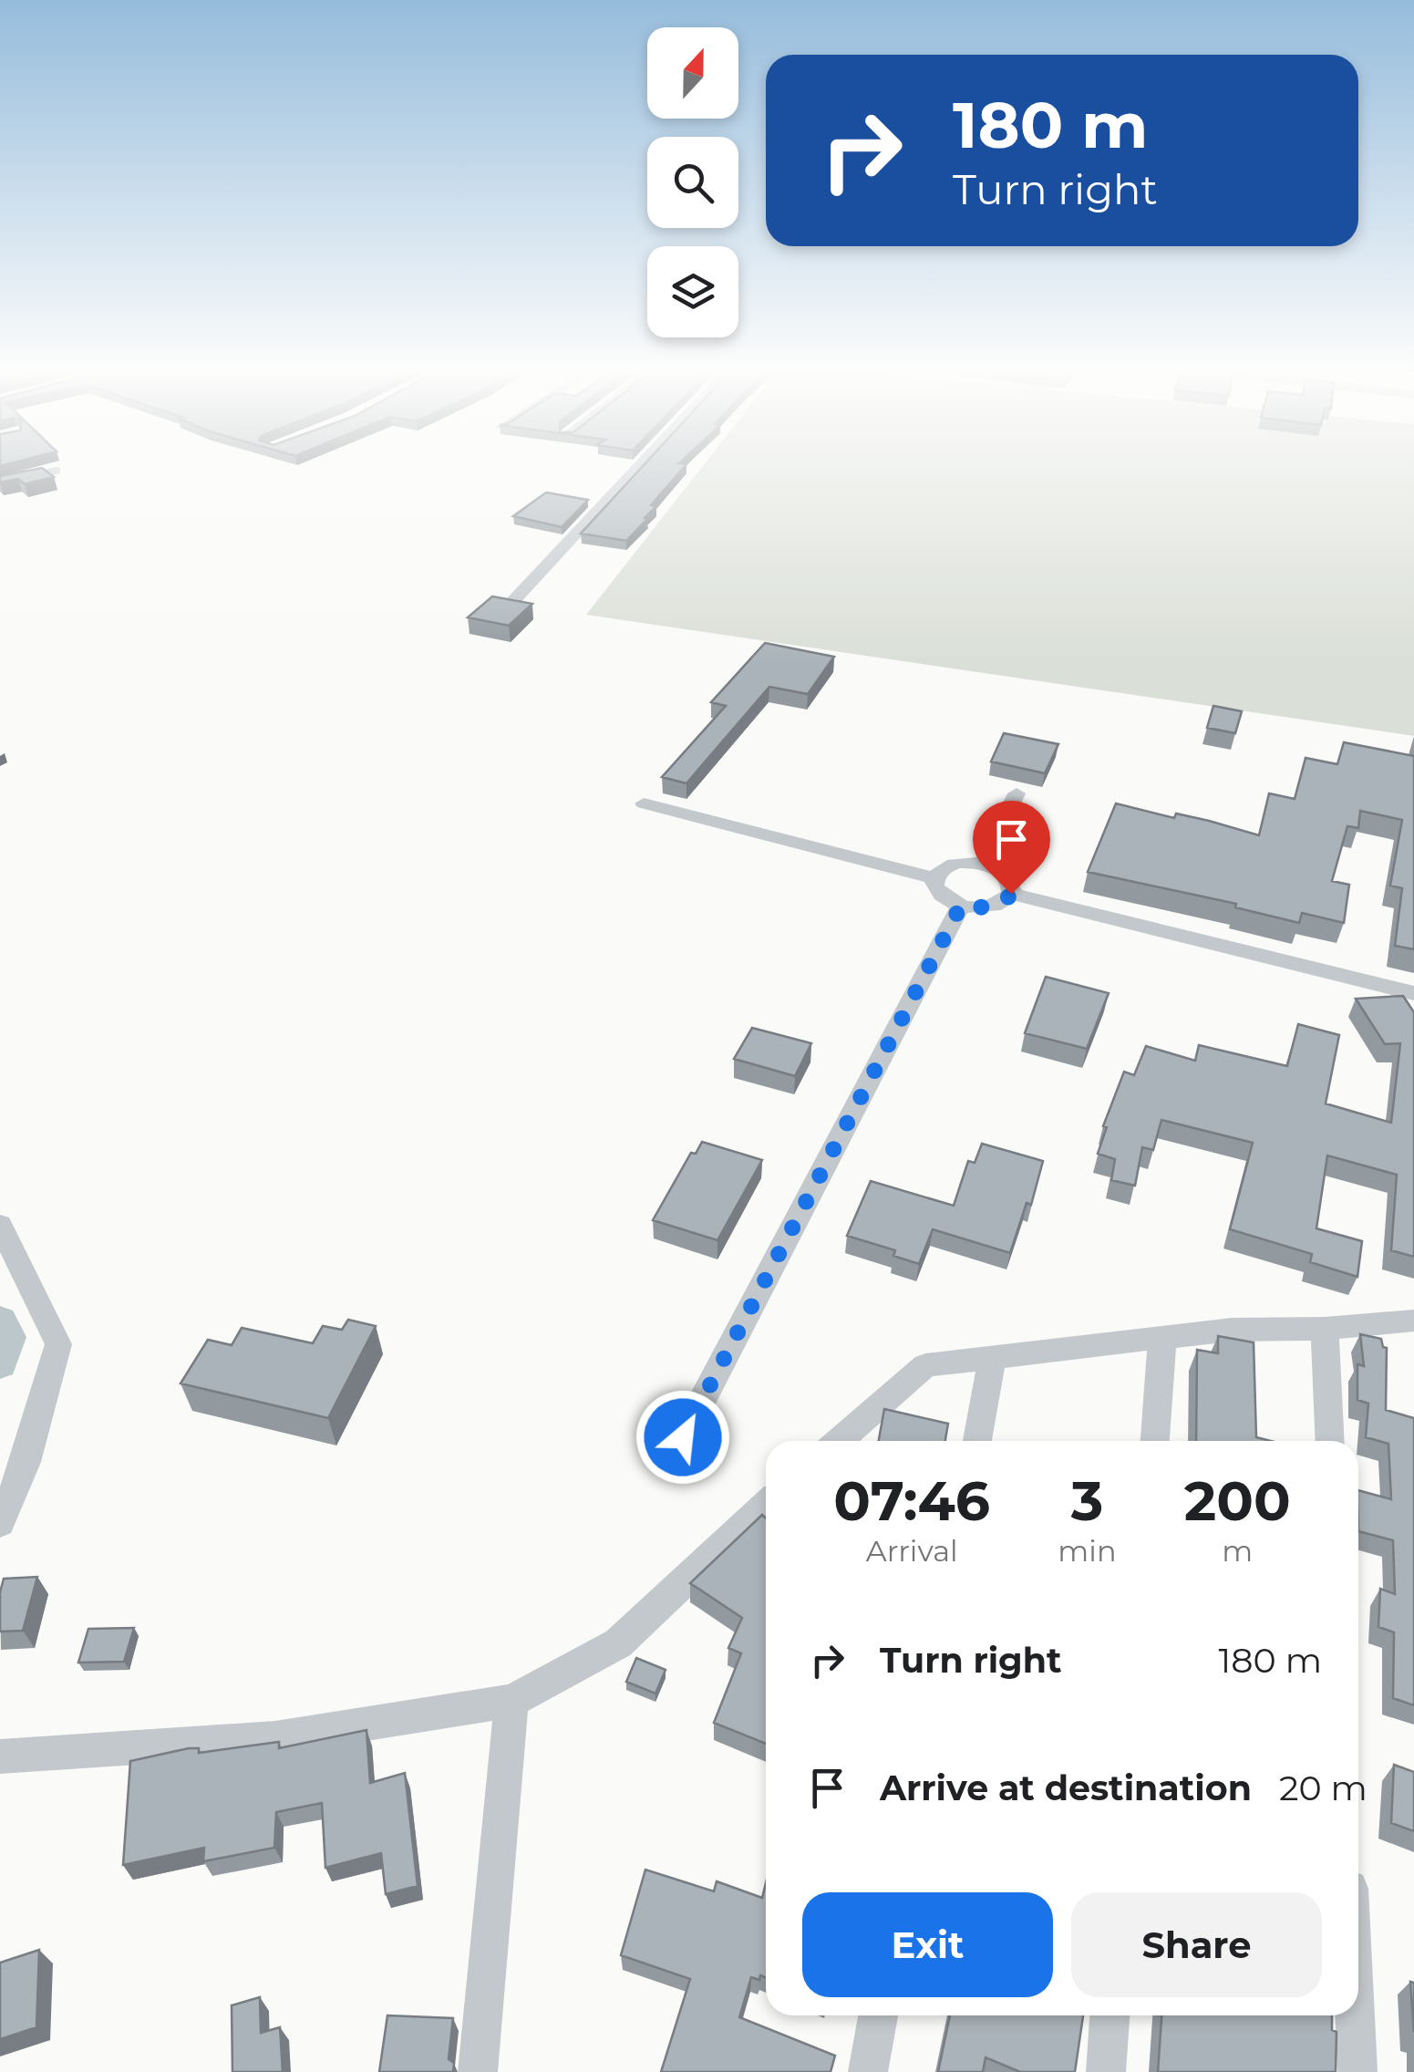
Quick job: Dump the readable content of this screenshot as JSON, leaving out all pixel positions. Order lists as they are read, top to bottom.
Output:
{
  "north": "top",
  "page": {
    "turn": ["180 m", "Turn right"],
    "eta": [
      "07:46",
      "Arrival",
      "3",
      "min",
      "200",
      "m"
    ],
    "list": [
      {
        "name": "Turn right",
        "value": "180 m"
      },
      {
        "name": "Arrive at destination",
        "value": "20 m"
      }
    ],
    "buttons": ["Exit", "Share"]
  }
}
